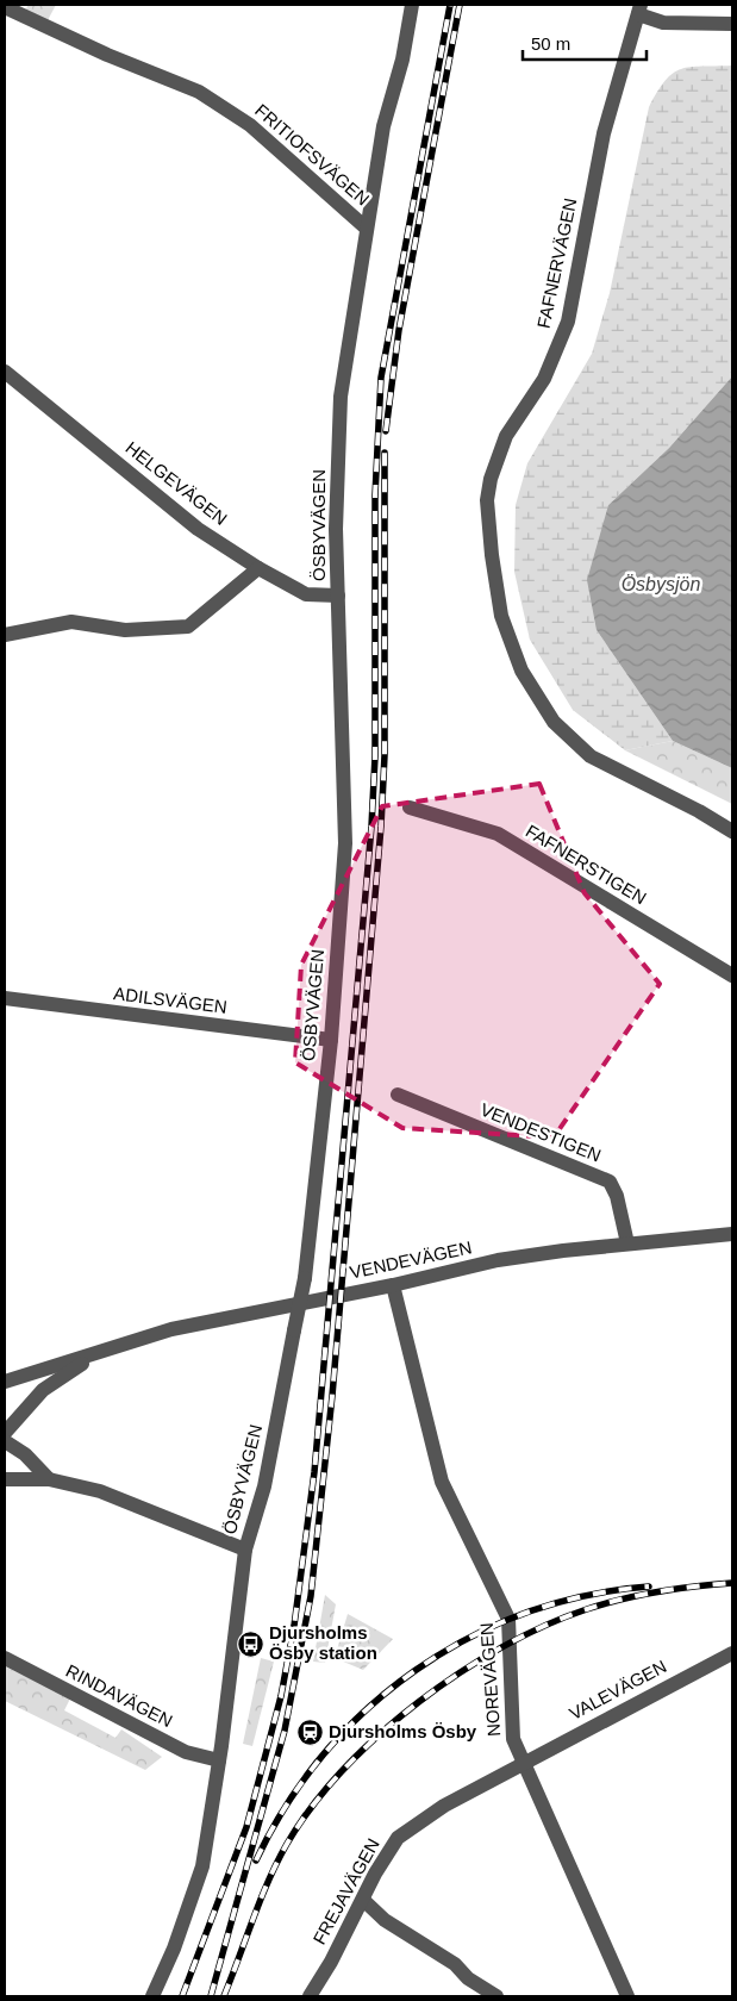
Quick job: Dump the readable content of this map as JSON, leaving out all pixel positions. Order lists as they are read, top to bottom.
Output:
{
  "streets": {
    "street": [
      "FRITIOFSVÄGEN",
      "FAFNERVÄGEN",
      "HELGEVÄGEN",
      "ÖSBYVÄGEN",
      "FAFNERSTIGEN",
      "ADILSVÄGEN",
      "VENDESTIGEN",
      "VENDEVÄGEN",
      "NOREVÄGEN",
      "VALEVÄGEN",
      "RINDAVÄGEN",
      "FREJAVÄGEN"
    ]
  },
  "crossings": [
    ["FRITIOFSVÄGEN", "ÖSBYVÄGEN"],
    ["HELGEVÄGEN", "ÖSBYVÄGEN"],
    ["ÖSBYVÄGEN", "ADILSVÄGEN"],
    ["ÖSBYVÄGEN", "RINDAVÄGEN"],
    ["VENDESTIGEN", "VENDEVÄGEN"],
    ["VENDEVÄGEN", "NOREVÄGEN"],
    ["NOREVÄGEN", "VALEVÄGEN"],
    ["NOREVÄGEN", "FREJAVÄGEN"],
    ["VALEVÄGEN", "FREJAVÄGEN"]
  ],
  "water": ["Ösbysjön"],
  "places": {
    "bus stop": ["Djursholms Ösby station"],
    "station": ["Djursholms Ösby"]
  },
  "scale_bar": "50 m"
}
